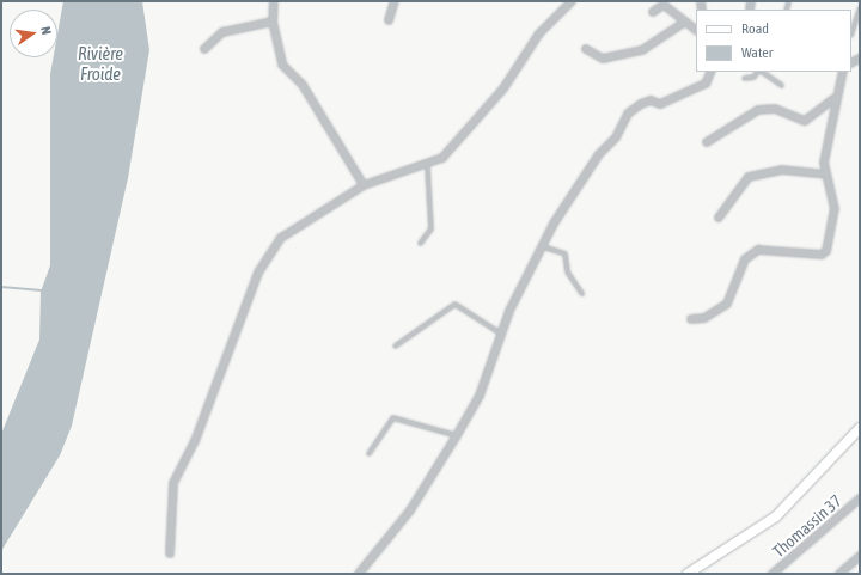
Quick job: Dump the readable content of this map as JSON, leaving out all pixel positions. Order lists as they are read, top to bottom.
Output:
{
  "streets": {
    "street": ["Thomassin 37"]
  },
  "water": ["Rivière Froide"],
  "legend": ["Road", "Water"],
  "north": "right"
}
